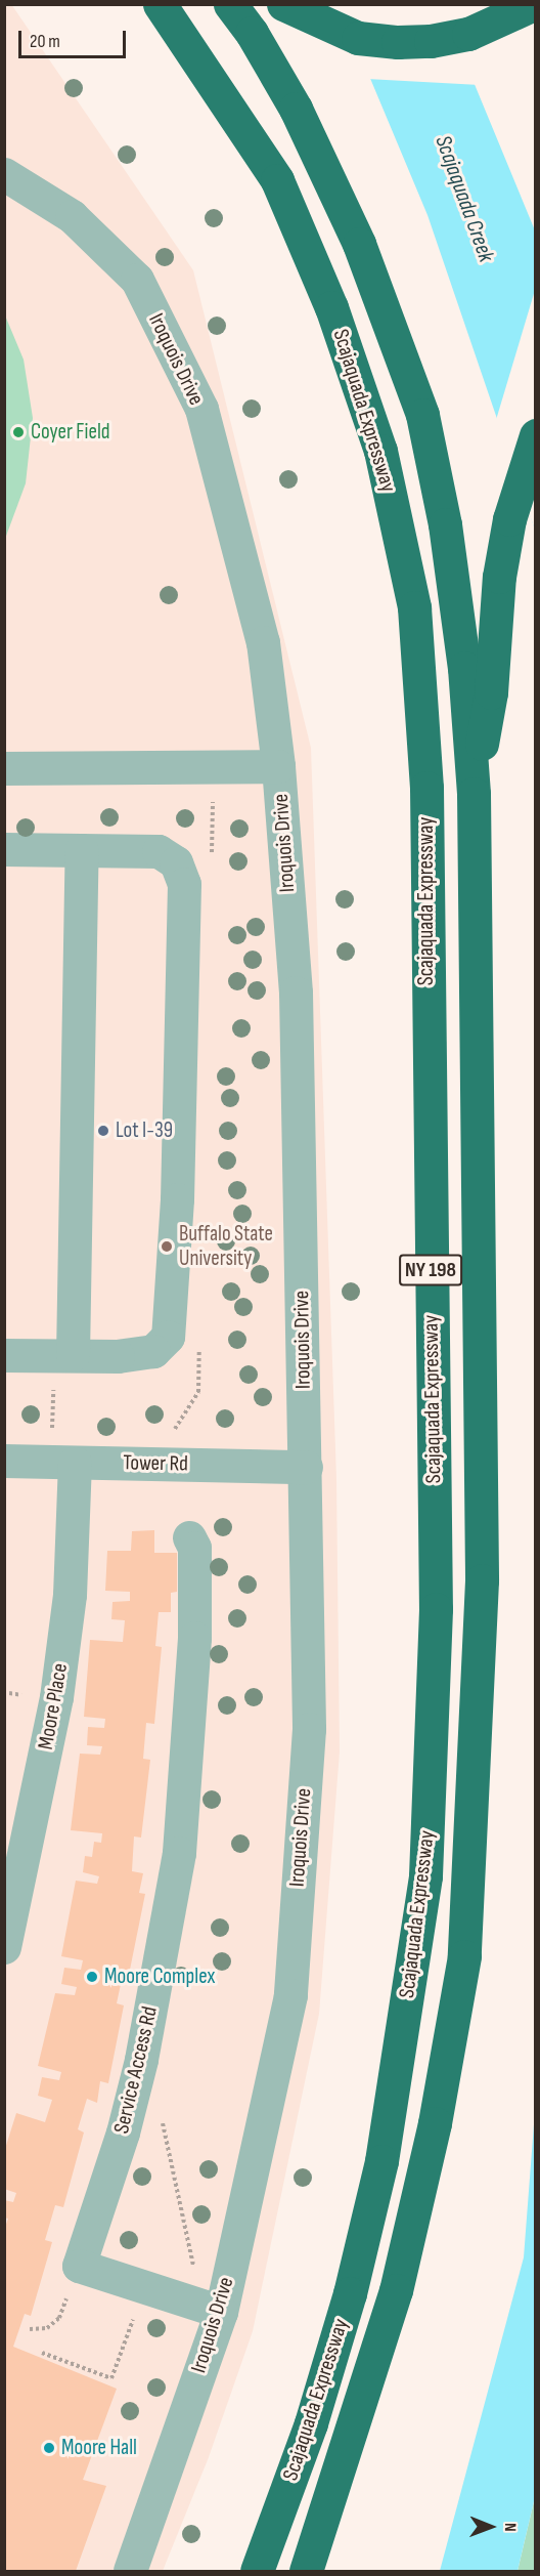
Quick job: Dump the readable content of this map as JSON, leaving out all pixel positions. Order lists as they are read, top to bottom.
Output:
{
  "streets": {
    "highway": ["Scajaquada Expressway", "NY 198"],
    "street": [
      "Iroquois Drive",
      "Tower Rd",
      "Moore Place",
      "Service Access Rd"
    ]
  },
  "crossings": [
    ["Iroquois Drive", "Tower Rd"],
    ["Tower Rd", "Moore Place"]
  ],
  "water": ["Scajaquada Creek"],
  "places": [
    "Coyer Field",
    "Lot I-39",
    "Buffalo State University",
    "Moore Complex",
    "Moore Hall"
  ],
  "scale_bar": "20 m",
  "north": "right"
}
